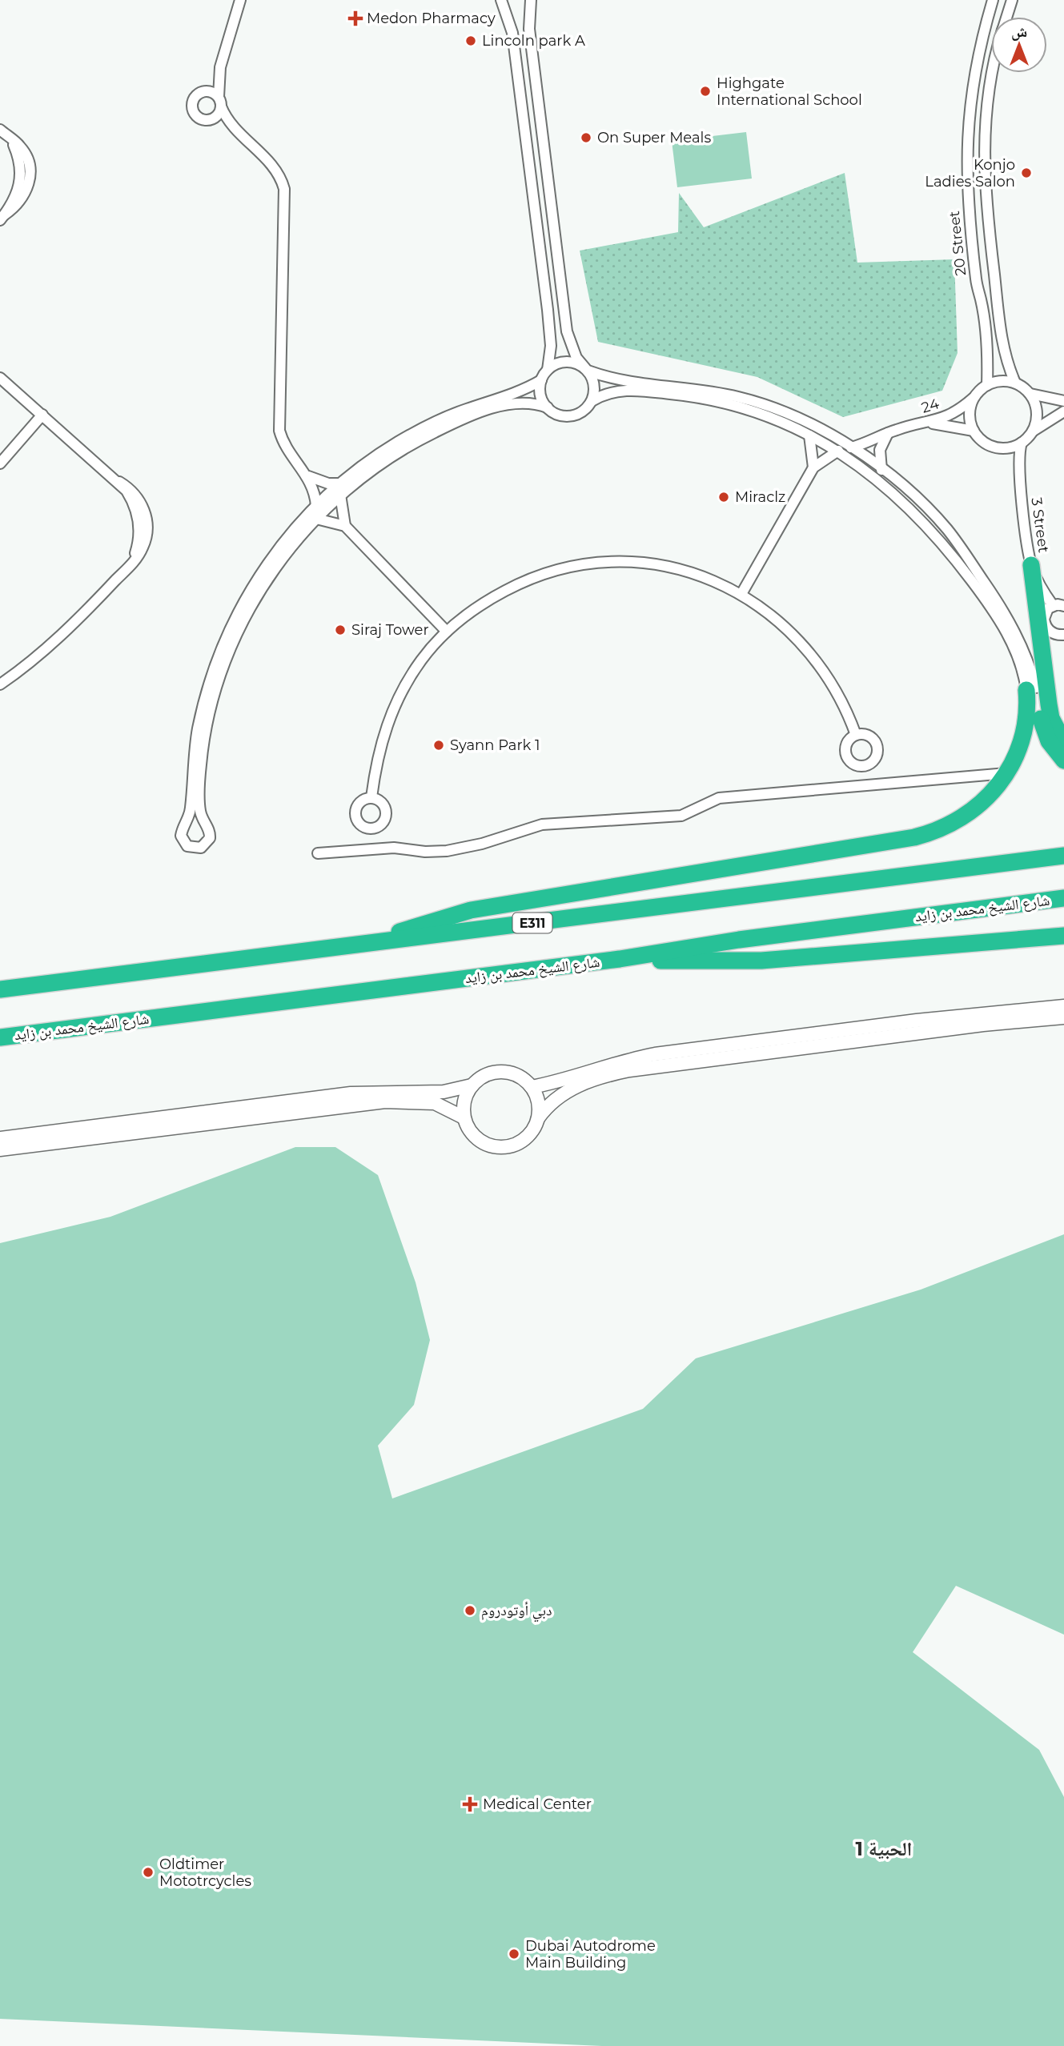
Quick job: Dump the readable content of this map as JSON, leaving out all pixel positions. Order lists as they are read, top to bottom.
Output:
{
  "streets": {
    "highway": ["شارع الشيخ محمد بن زايد", "E311"],
    "street": ["20 Street", "24", "3 Street"]
  },
  "crossings": [
    ["20 Street", "24"],
    ["20 Street", "3 Street"],
    ["24", "3 Street"]
  ],
  "districts": ["الحبية 1"],
  "places": {
    "health": ["Medon Pharmacy", "Medical Center"],
    "other": [
      "Lincoln park A",
      "Highgate International School",
      "On Super Meals",
      "Konjo Ladies Salon",
      "Miraclz",
      "Siraj Tower",
      "Syann Park 1",
      "دبي أوتودروم",
      "Oldtimer Mototrcycles",
      "Dubai Autodrome Main Building"
    ]
  },
  "north": "top"
}
